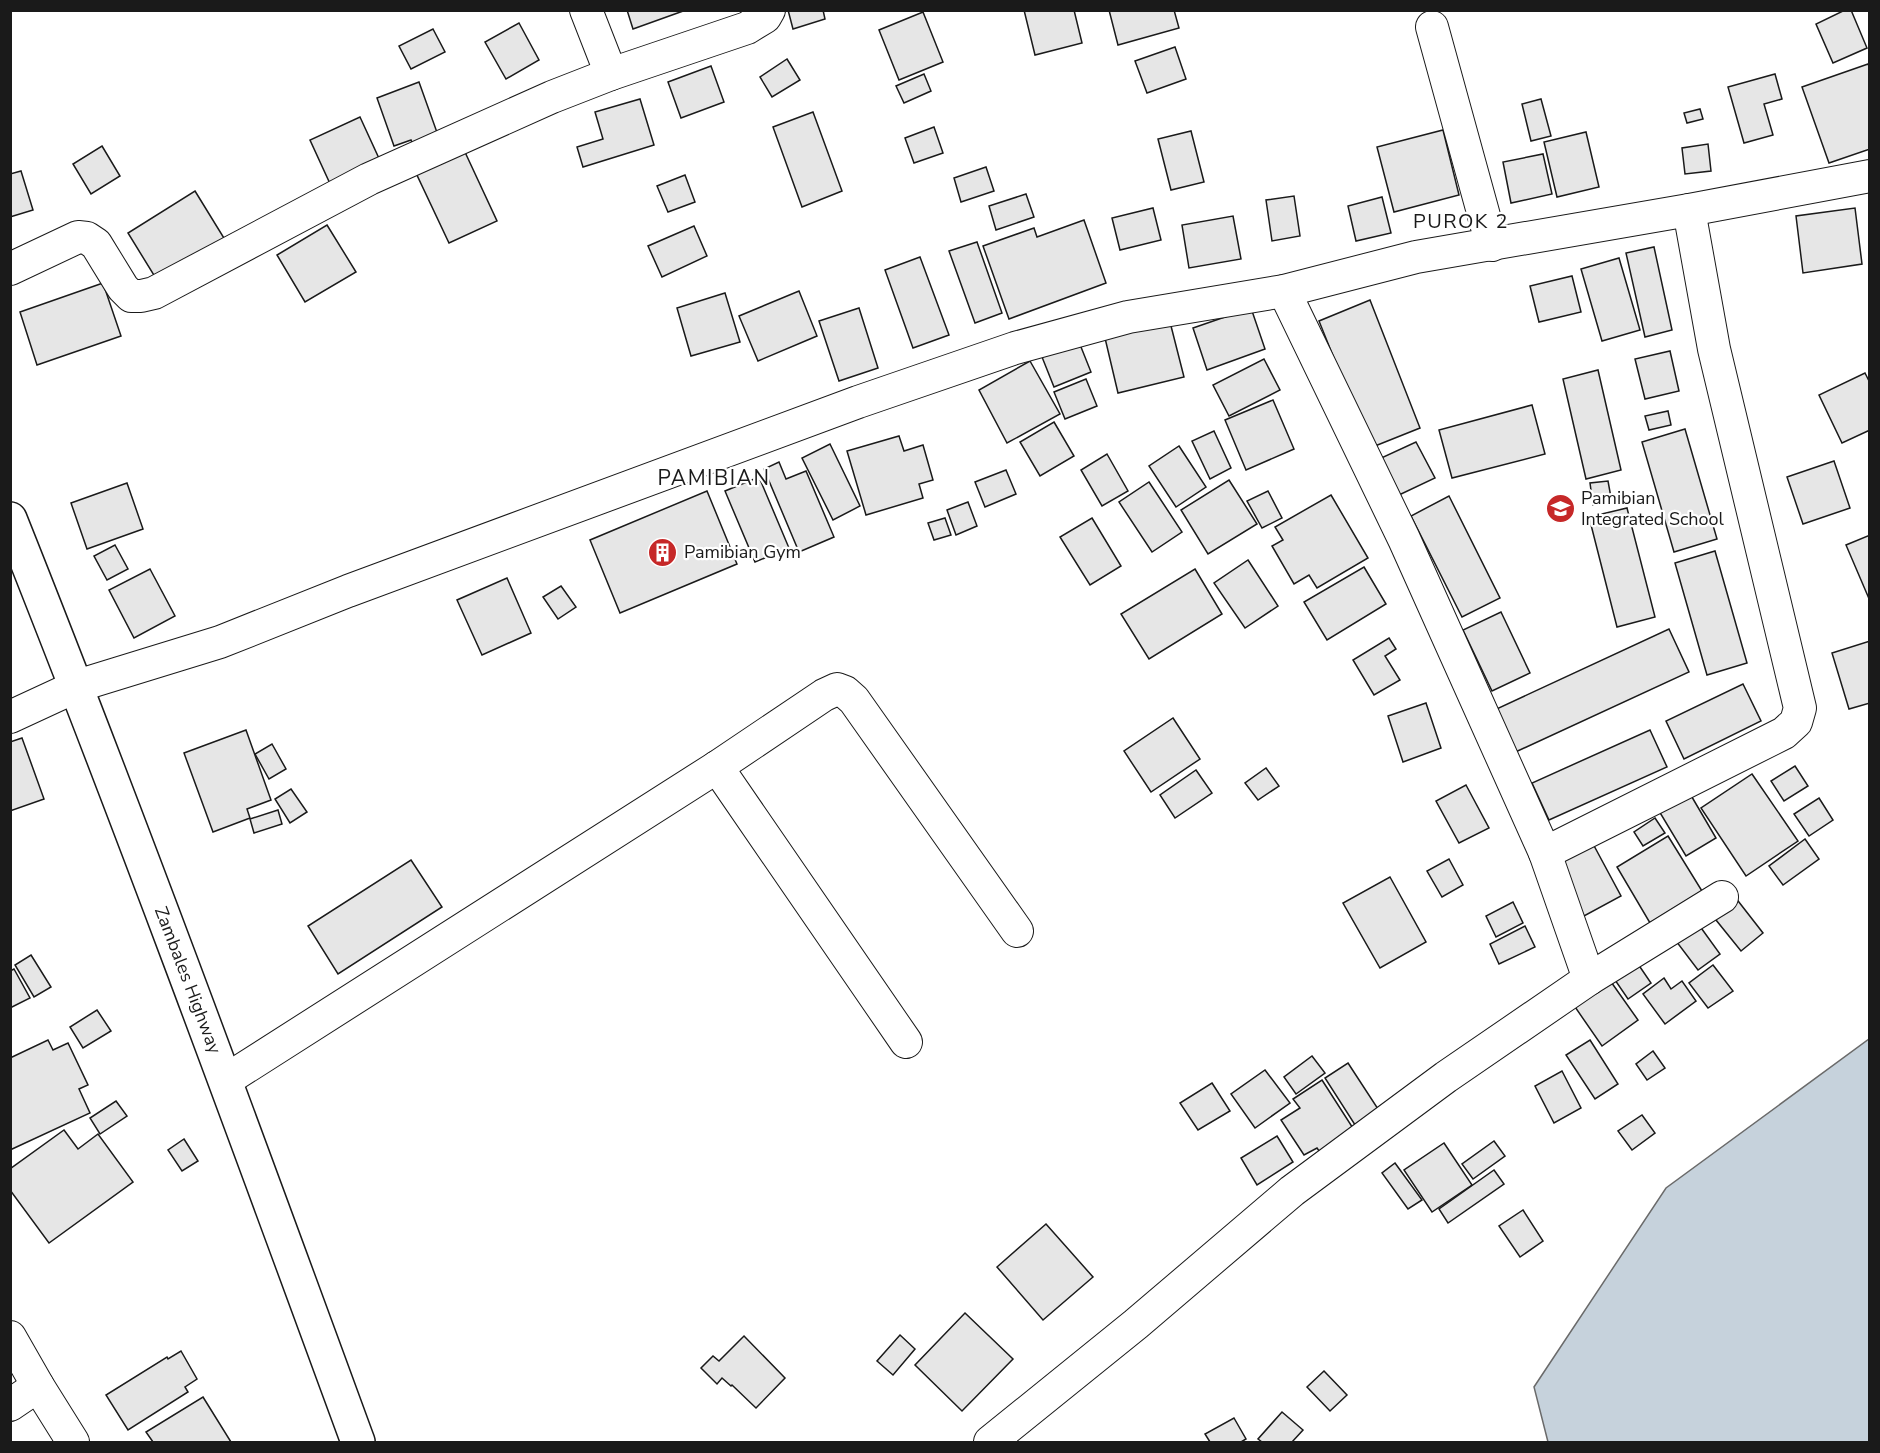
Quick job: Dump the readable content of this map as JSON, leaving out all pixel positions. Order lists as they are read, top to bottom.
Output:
{
  "streets": {
    "main road": ["Zambales Highway"]
  },
  "districts": ["PUROK 2", "PAMIBIAN"],
  "places": {
    "school or university": ["Pamibian Integrated School"],
    "building": ["Pamibian Gym"]
  }
}
